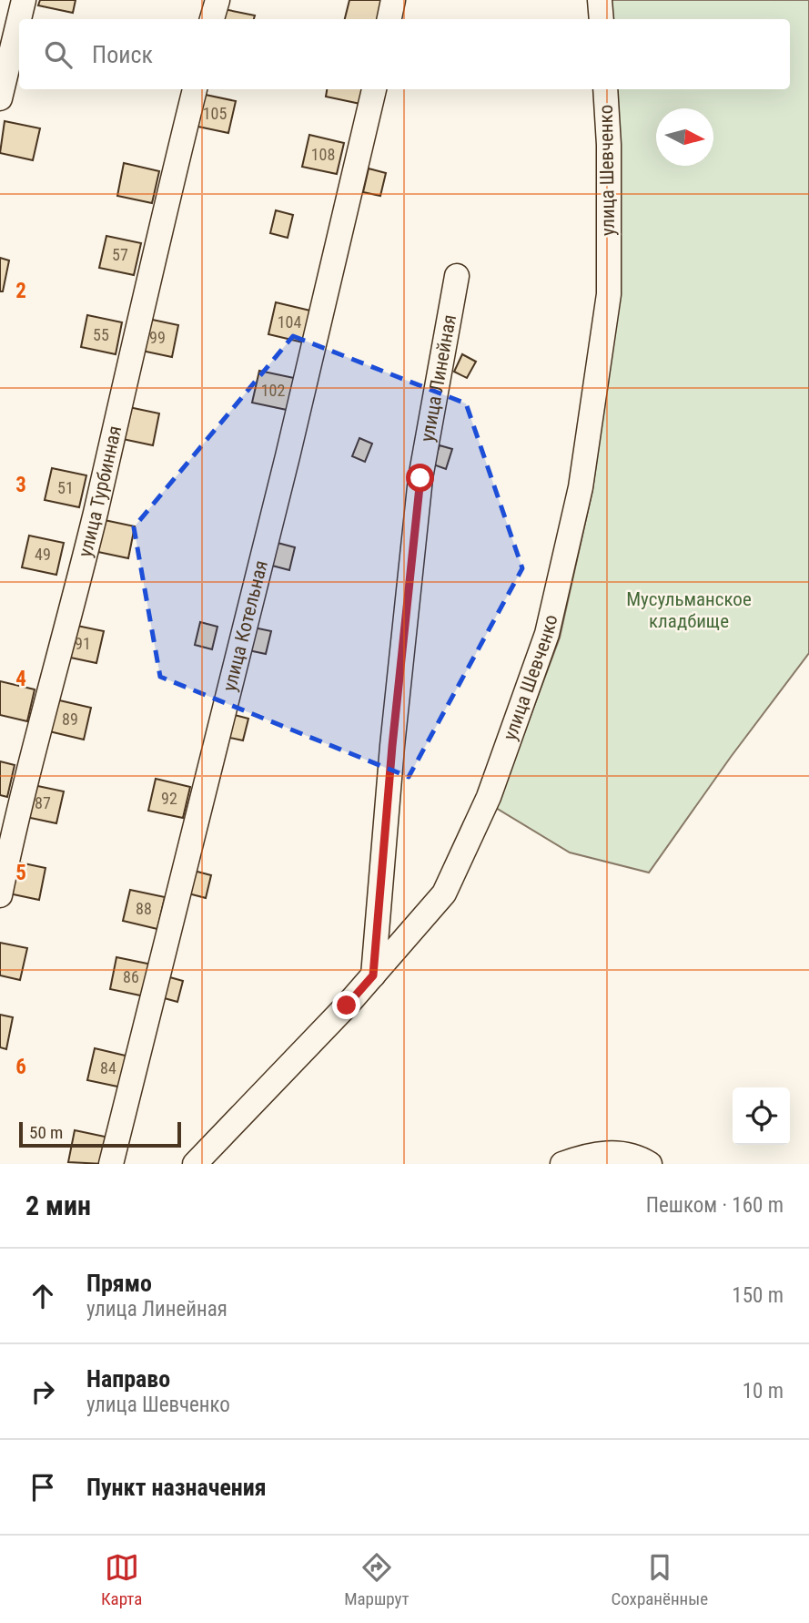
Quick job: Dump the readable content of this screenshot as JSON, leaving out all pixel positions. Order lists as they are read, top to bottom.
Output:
{
  "streets": {
    "street": [
      "улица Шевченко",
      "улица Линейная",
      "улица Турбинная",
      "улица Котельная"
    ]
  },
  "crossings": [
    ["улица Шевченко", "улица Линейная"]
  ],
  "parks": ["Мусульманское кладбище"],
  "house_numbers": [
    "105",
    "108",
    "57",
    "104",
    "55",
    "99",
    "102",
    "51",
    "49",
    "91",
    "89",
    "92",
    "87",
    "88",
    "86",
    "84"
  ],
  "scale_bar": "50 m",
  "north": "right",
  "page": {
    "search": "Поиск",
    "scale": "50 m",
    "heading": ["2 мин", "Пешком · 160 m"],
    "list": [
      ["Прямо", "улица Линейная", "150 m"],
      ["Направо", "улица Шевченко", "10 m"],
      "Пункт назначения"
    ],
    "nav": ["Карта", "Маршрут", "Сохранённые"]
  },
  "grid": {
    "rows": [
      "2",
      "3",
      "4",
      "5",
      "6"
    ]
  }
}
